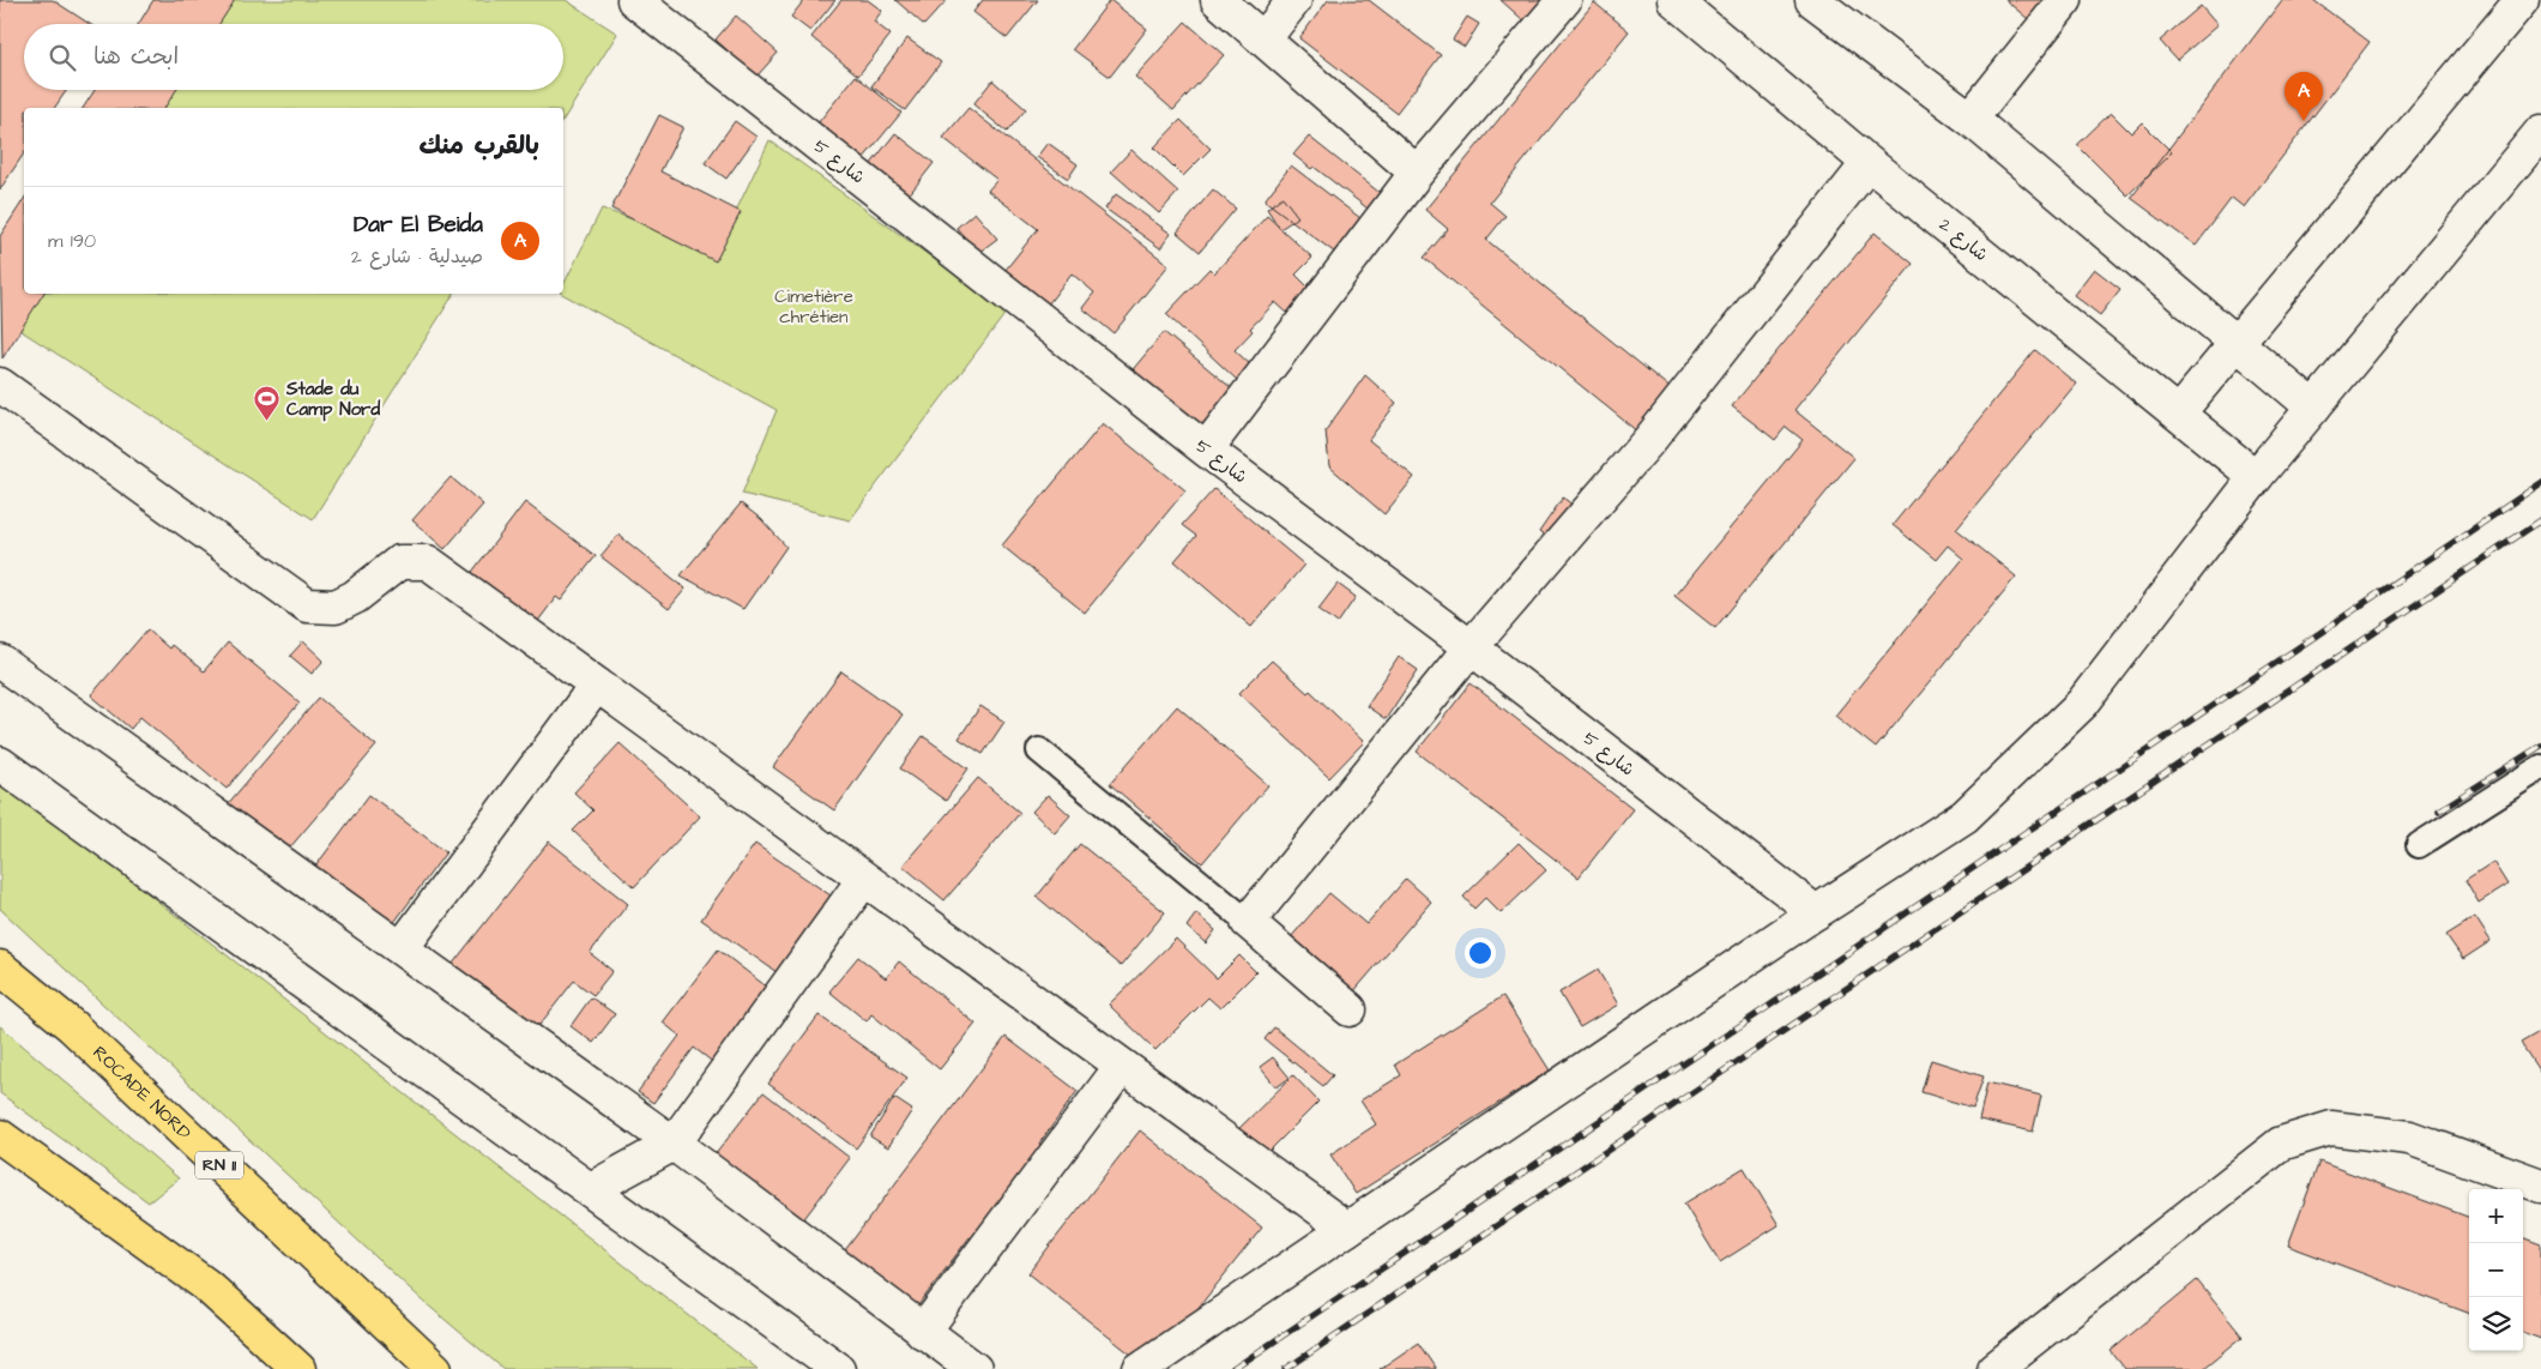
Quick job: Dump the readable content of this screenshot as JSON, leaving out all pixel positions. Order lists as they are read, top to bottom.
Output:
{
  "streets": {
    "highway": ["ROCADE NORD", "RN 11"],
    "street": ["شارع 5", "شارع 2"]
  },
  "parks": ["Cimetière chrétien"],
  "places": {
    "sports": ["Stade du Camp Nord"]
  },
  "page": {
    "search": "ابحث هنا",
    "pins": "A",
    "heading": "بالقرب منك",
    "list": [
      {
        "mark": "A",
        "name": "Dar El Beida",
        "note": "صيدلية · شارع 2",
        "value": "190 m"
      }
    ],
    "map_buttons": ["+", "−"]
  }
}
